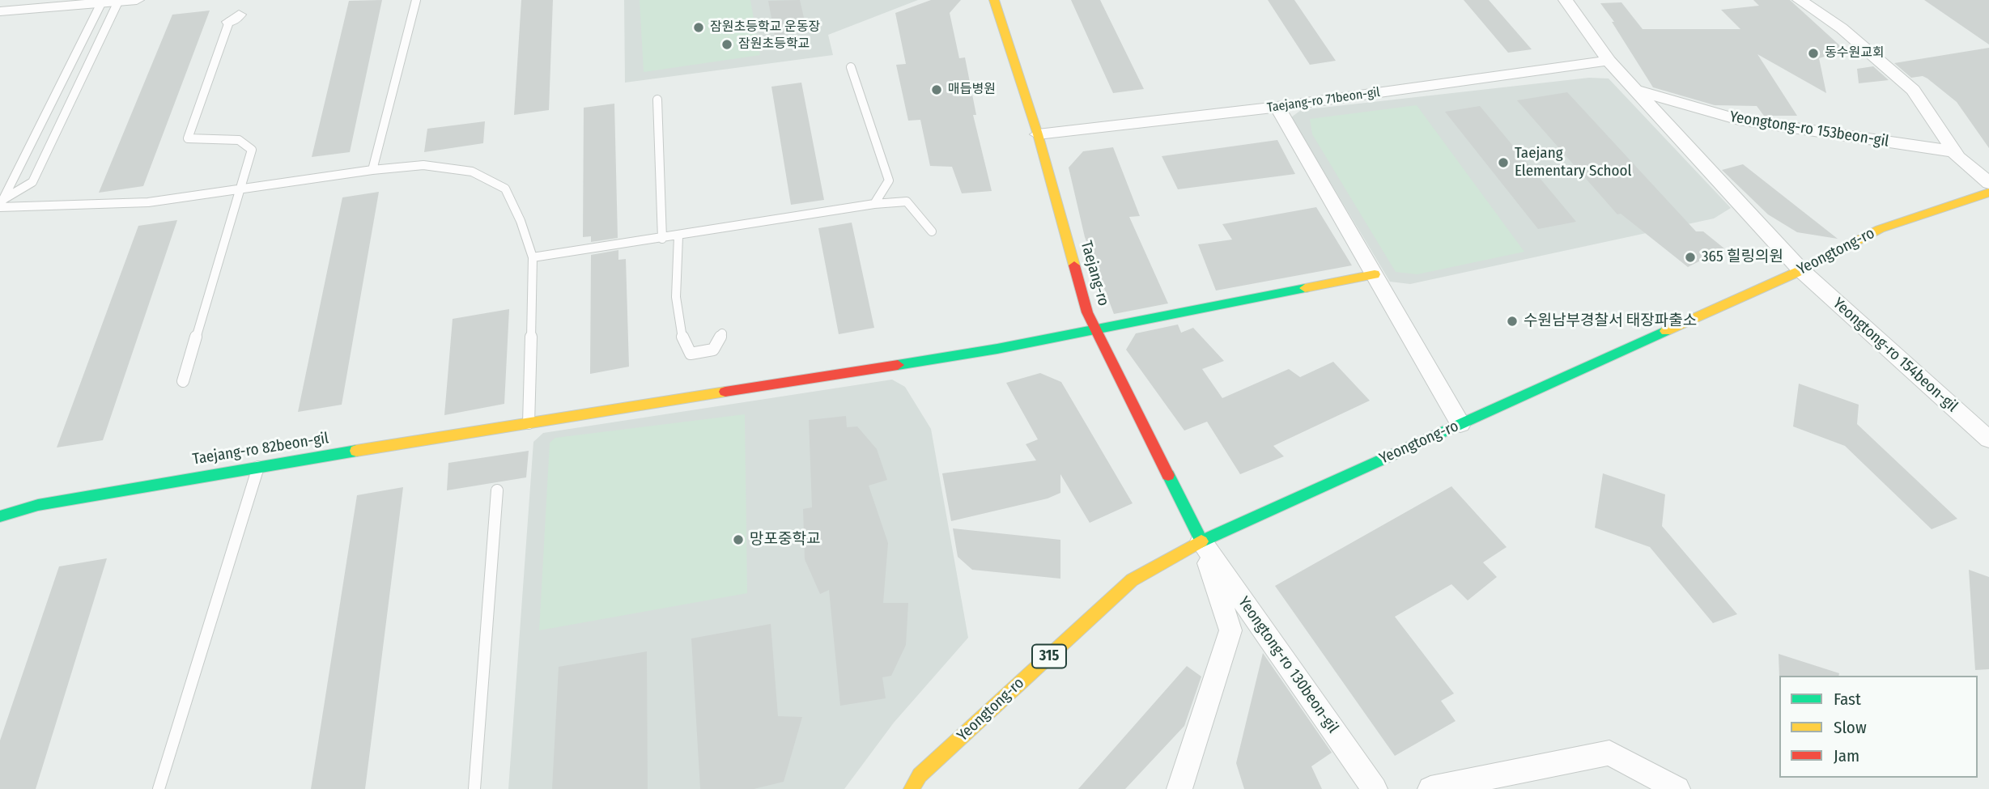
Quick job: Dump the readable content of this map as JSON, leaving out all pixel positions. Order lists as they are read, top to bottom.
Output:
{
  "streets": {
    "street": [
      "Taejang-ro 71beon-gil",
      "Yeongtong-ro 153beon-gil",
      "Yeongtong-ro",
      "Taejang-ro",
      "Yeongtong-ro 154beon-gil",
      "Taejang-ro 82beon-gil",
      "315",
      "Yeongtong-ro 130beon-gil"
    ]
  },
  "crossings": [
    ["Taejang-ro 71beon-gil", "Taejang-ro"],
    ["Yeongtong-ro", "Taejang-ro"],
    ["Yeongtong-ro", "Yeongtong-ro 154beon-gil"],
    ["Yeongtong-ro", "Yeongtong-ro 130beon-gil"],
    ["Taejang-ro", "Taejang-ro 82beon-gil"],
    ["Taejang-ro", "Yeongtong-ro 130beon-gil"]
  ],
  "places": [
    "잠원초등학교 운동장",
    "잠원초등학교",
    "동수원교회",
    "매듭병원",
    "Taejang Elementary School",
    "365 힐링의원",
    "수원남부경찰서 태장파출소",
    "망포중학교"
  ],
  "legend": ["Fast", "Slow", "Jam"]
}
